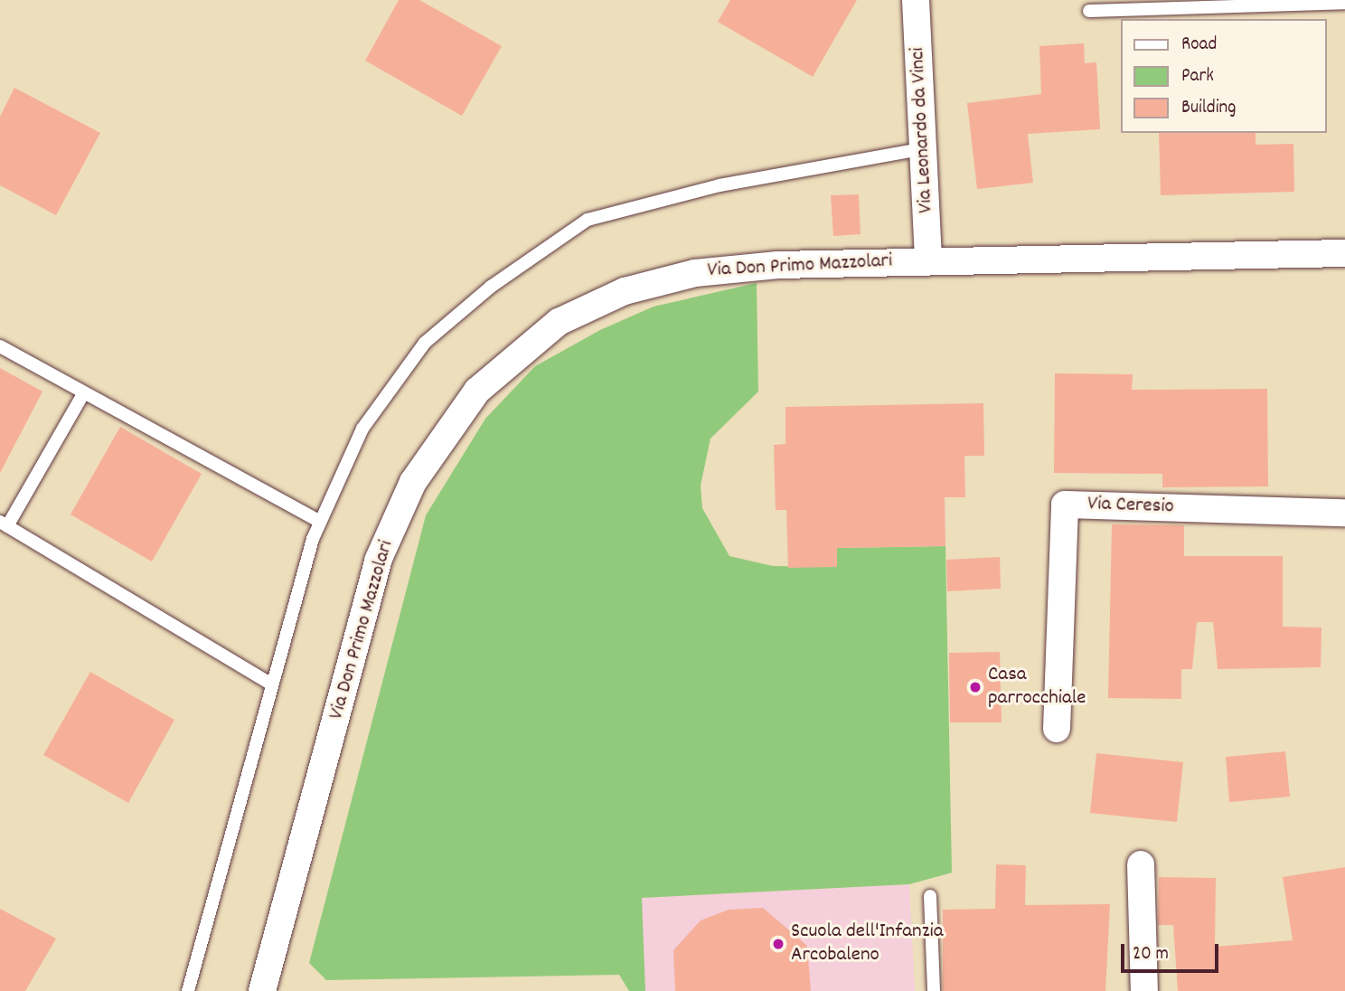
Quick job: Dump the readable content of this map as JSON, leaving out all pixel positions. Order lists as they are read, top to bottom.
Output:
{
  "streets": {
    "street": ["Via Leonardo da Vinci", "Via Don Primo Mazzolari", "Via Ceresio"]
  },
  "crossings": [
    ["Via Leonardo da Vinci", "Via Don Primo Mazzolari"]
  ],
  "places": ["Casa parrocchiale", "Scuola dell'Infanzia Arcobaleno"],
  "legend": ["Road", "Park", "Building"],
  "scale_bar": "20 m"
}
